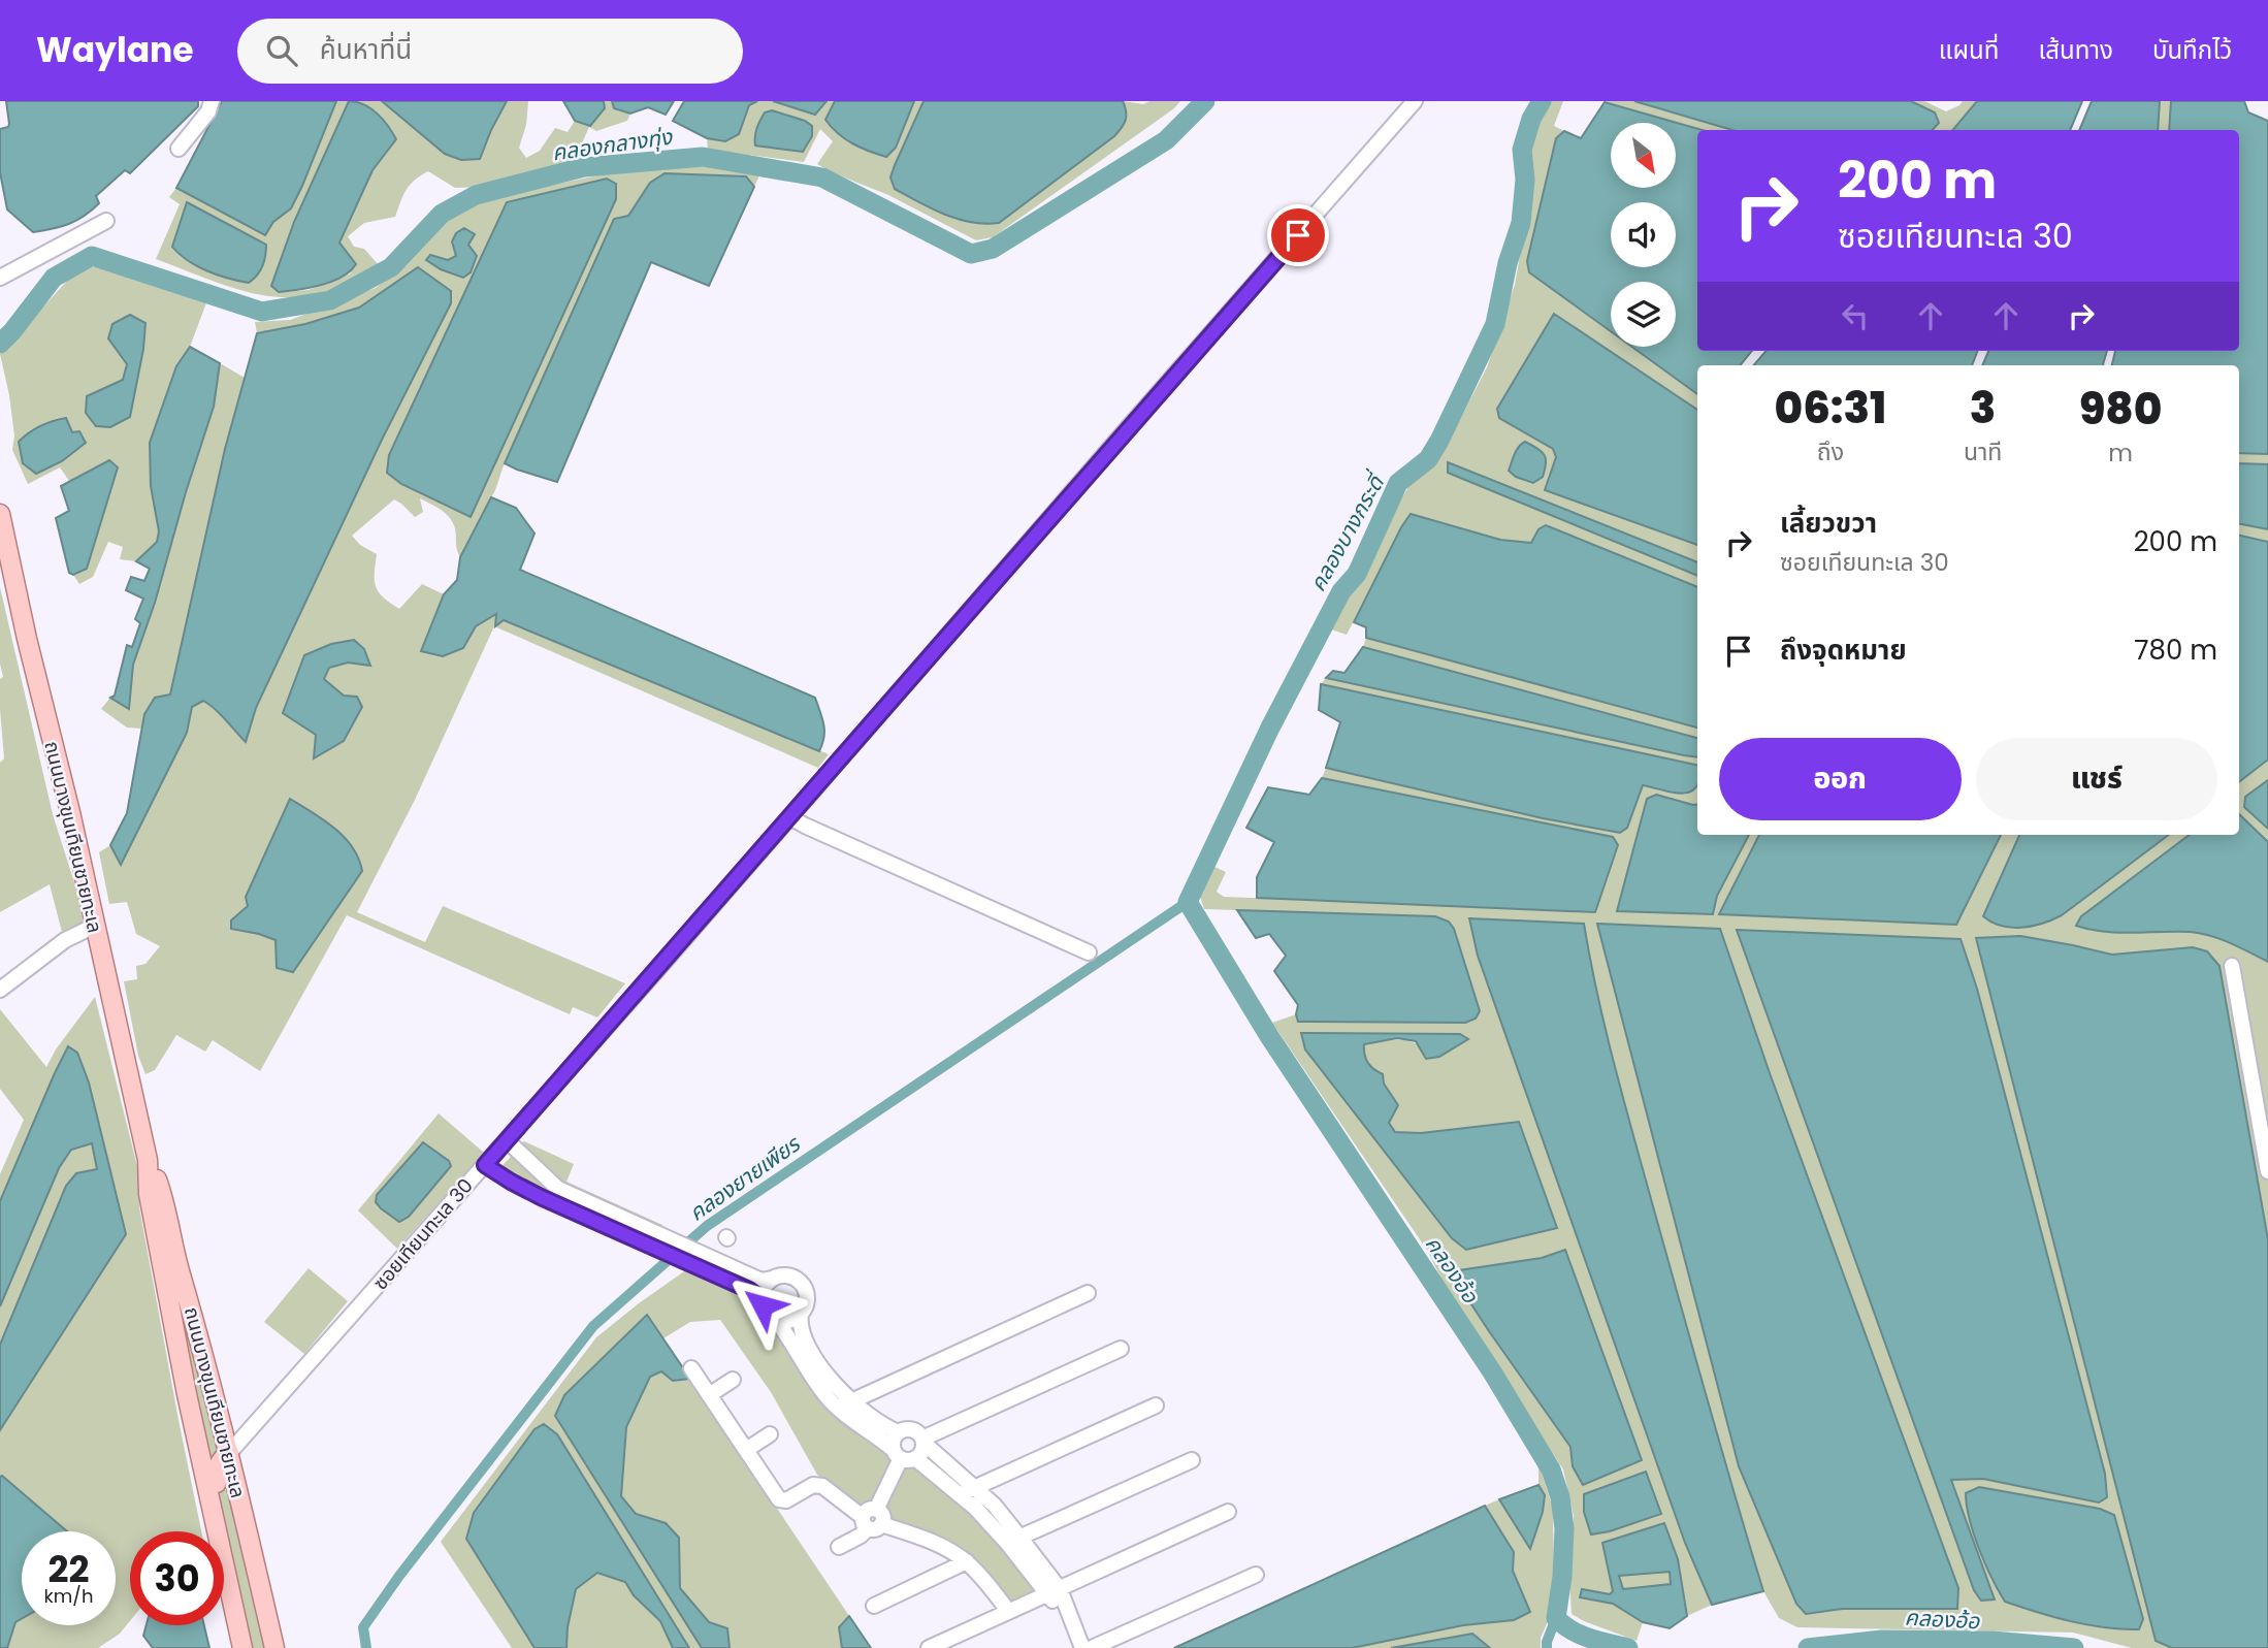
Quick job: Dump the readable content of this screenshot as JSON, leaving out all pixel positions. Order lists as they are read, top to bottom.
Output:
{
  "streets": {
    "main road": ["ถนนบางขุนเทียนชายทะเล"],
    "street": ["ซอยเทียนทะเล 30"]
  },
  "crossings": [
    ["ถนนบางขุนเทียนชายทะเล", "ซอยเทียนทะเล 30"]
  ],
  "water": [
    "คลองกลางทุ่ง",
    "คลองบางกระดี่",
    "คลองยายเพียร",
    "คลองอ้อ"
  ],
  "north": "bottom right",
  "page": {
    "header": "Waylane",
    "search": "ค้นหาที่นี่",
    "nav": ["แผนที่", "เส้นทาง", "บันทึกไว้"],
    "turn": ["200 m", "ซอยเทียนทะเล 30"],
    "eta": [
      "06:31",
      "ถึง",
      "3",
      "นาที",
      "980",
      "m"
    ],
    "list": [
      {
        "name": "เลี้ยวขวา",
        "note": "ซอยเทียนทะเล 30",
        "value": "200 m"
      },
      {
        "name": "ถึงจุดหมาย",
        "value": "780 m"
      }
    ],
    "buttons": ["ออก", "แชร์"],
    "speed": "22 km/h",
    "limit": "30"
  }
}
